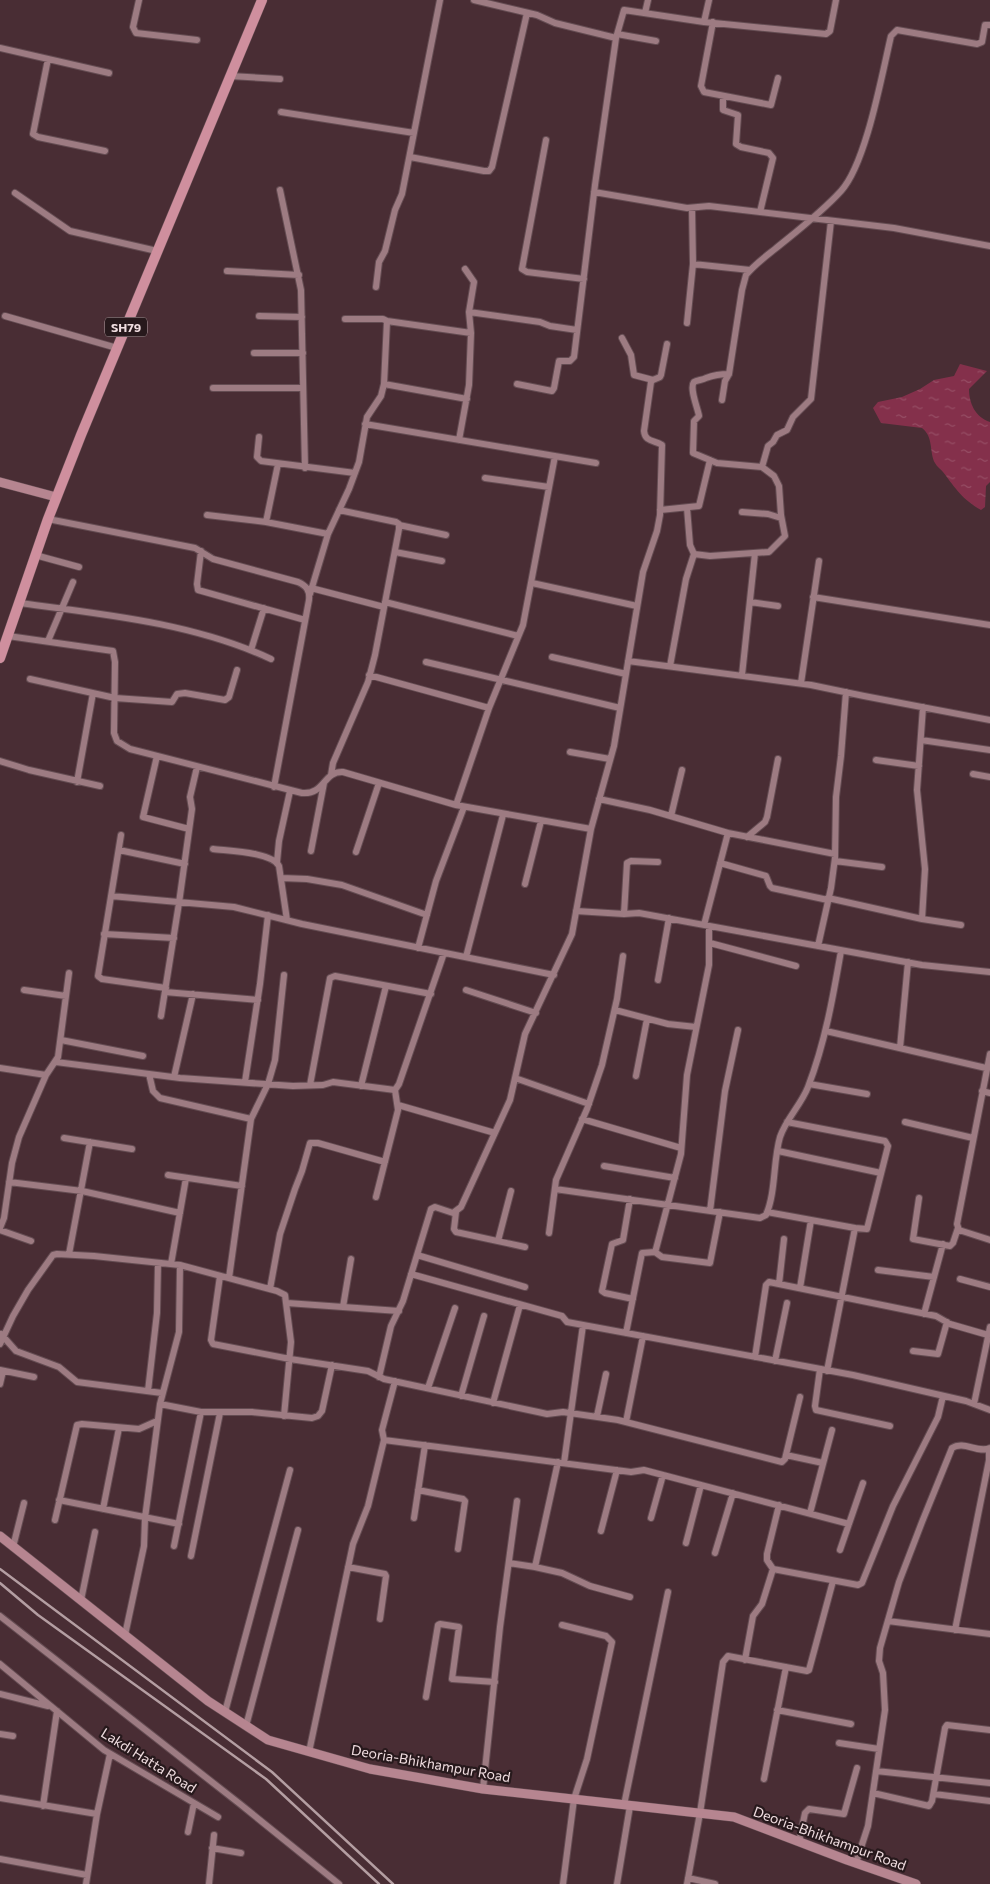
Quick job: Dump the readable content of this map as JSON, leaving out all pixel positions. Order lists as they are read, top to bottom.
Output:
{
  "streets": {
    "main road": ["SH79", "Deoria-Bhikhampur Road"],
    "street": ["Lakdi Hatta Road"]
  }
}
